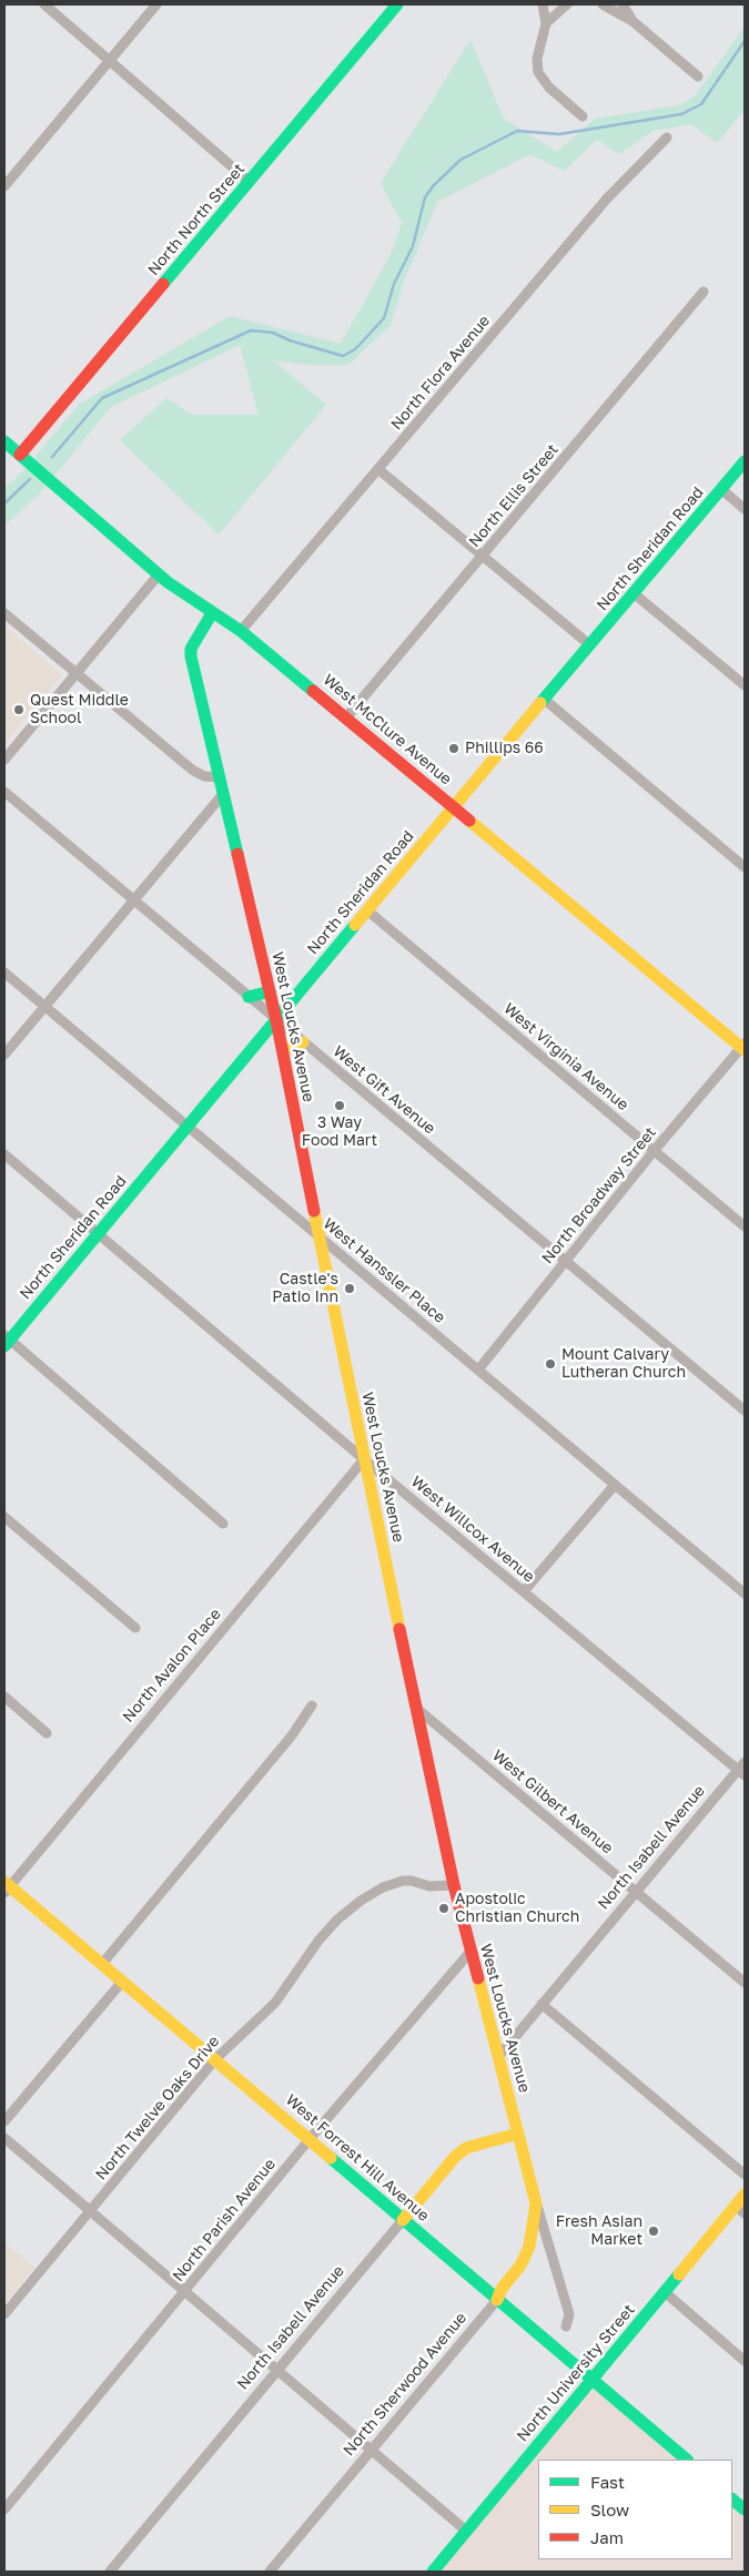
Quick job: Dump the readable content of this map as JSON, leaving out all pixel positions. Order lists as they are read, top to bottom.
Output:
{
  "streets": {
    "street": [
      "North North Street",
      "North Flora Avenue",
      "North Ellis Street",
      "North Sheridan Road",
      "West McClure Avenue",
      "West Loucks Avenue",
      "West Virginia Avenue",
      "West Gift Avenue",
      "North Broadway Street",
      "West Hanssler Place",
      "West Willcox Avenue",
      "North Avalon Place",
      "West Gilbert Avenue",
      "North Isabell Avenue",
      "North Twelve Oaks Drive",
      "West Forrest Hill Avenue",
      "North Parish Avenue",
      "North University Street",
      "North Sherwood Avenue"
    ]
  },
  "crossings": [
    ["North North Street", "West McClure Avenue"],
    ["North Flora Avenue", "West McClure Avenue"],
    ["North Ellis Street", "West McClure Avenue"],
    ["North Sheridan Road", "West McClure Avenue"],
    ["North Sheridan Road", "West Loucks Avenue"],
    ["North Sheridan Road", "West Virginia Avenue"],
    ["North Sheridan Road", "West Gift Avenue"],
    ["North Sheridan Road", "West Hanssler Place"],
    ["North Sheridan Road", "West Willcox Avenue"],
    ["West McClure Avenue", "West Loucks Avenue"],
    ["West McClure Avenue", "North Broadway Street"],
    ["West Loucks Avenue", "West Gift Avenue"],
    ["West Loucks Avenue", "West Hanssler Place"],
    ["West Loucks Avenue", "West Willcox Avenue"],
    ["West Loucks Avenue", "North Avalon Place"],
    ["West Loucks Avenue", "West Gilbert Avenue"],
    ["West Loucks Avenue", "North Isabell Avenue"],
    ["West Loucks Avenue", "North Twelve Oaks Drive"],
    ["West Loucks Avenue", "North Parish Avenue"],
    ["West Loucks Avenue", "North Sherwood Avenue"],
    ["West Virginia Avenue", "North Broadway Street"],
    ["West Gift Avenue", "North Broadway Street"],
    ["North Broadway Street", "West Hanssler Place"],
    ["West Willcox Avenue", "North Avalon Place"],
    ["West Willcox Avenue", "North Isabell Avenue"],
    ["North Avalon Place", "West Forrest Hill Avenue"],
    ["West Gilbert Avenue", "North Isabell Avenue"],
    ["North Isabell Avenue", "West Forrest Hill Avenue"],
    ["North Twelve Oaks Drive", "West Forrest Hill Avenue"],
    ["West Forrest Hill Avenue", "North Parish Avenue"],
    ["West Forrest Hill Avenue", "North University Street"],
    ["West Forrest Hill Avenue", "North Sherwood Avenue"]
  ],
  "places": [
    "Quest Middle School",
    "Phillips 66",
    "3 Way Food Mart",
    "Castle's Patio Inn",
    "Mount Calvary Lutheran Church",
    "Apostolic Christian Church",
    "Fresh Asian Market"
  ],
  "legend": ["Fast", "Slow", "Jam"]
}
